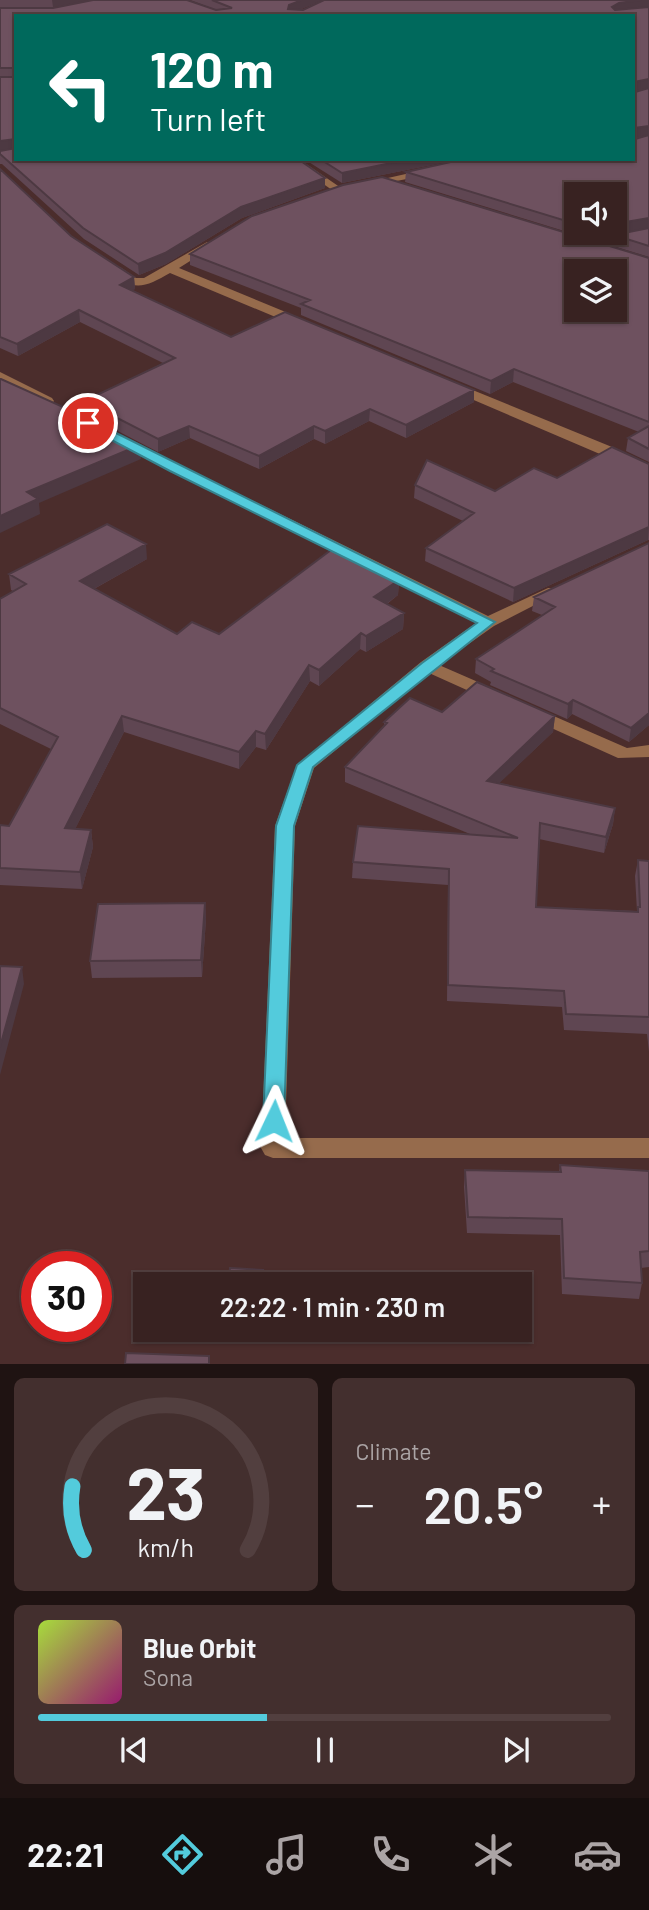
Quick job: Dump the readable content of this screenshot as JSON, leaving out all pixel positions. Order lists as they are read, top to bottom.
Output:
{
  "page": {
    "turn": ["120 m", "Turn left"],
    "limit": "30",
    "trip": "22:22 · 1 min · 230 m",
    "tile": "Climate",
    "heat": ["−", "20.5°", "+"],
    "song": ["Blue Orbit", "Sona"],
    "tabs": "22:21",
    "gauge": ["23", "km/h"]
  }
}
